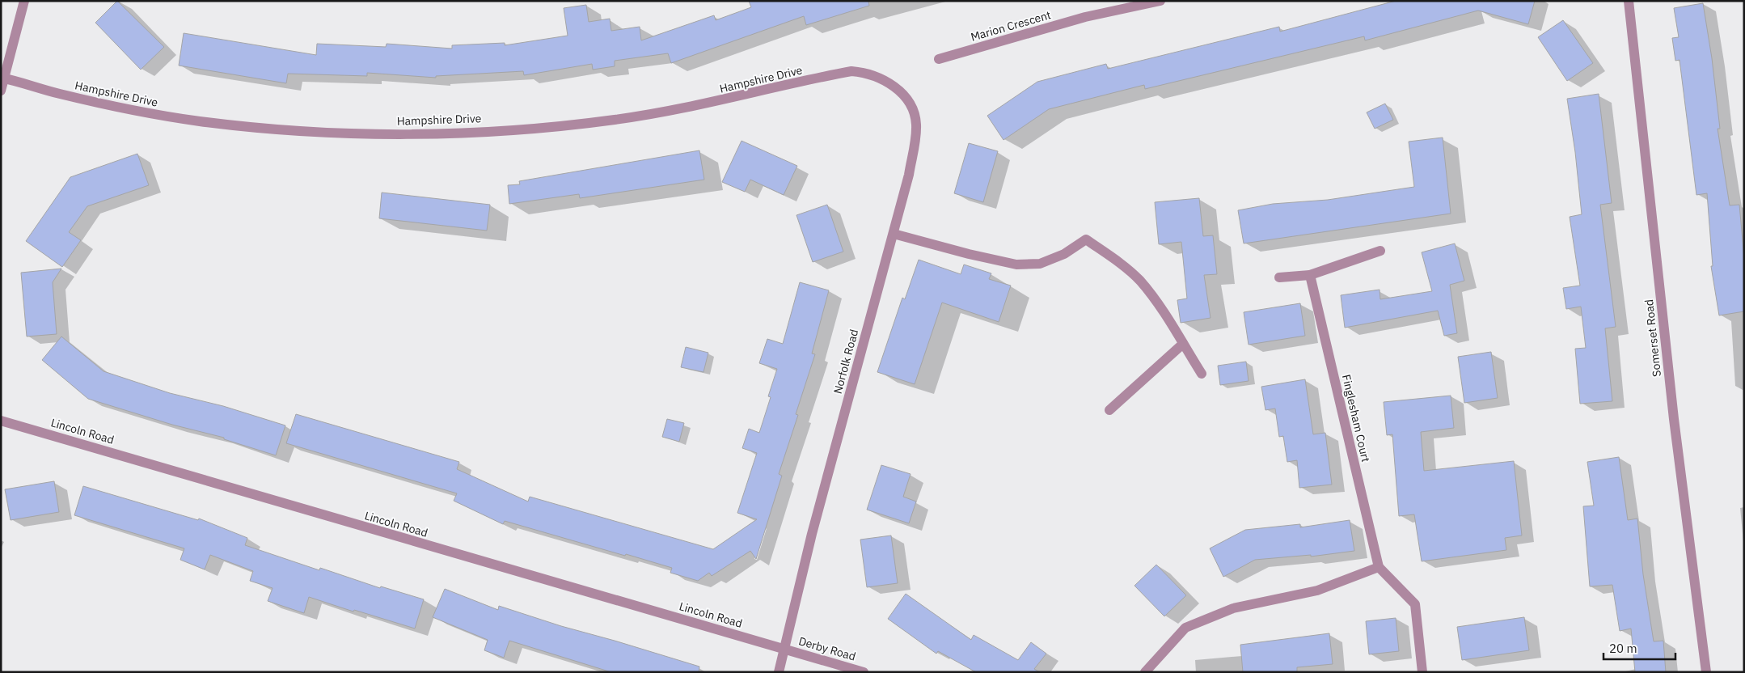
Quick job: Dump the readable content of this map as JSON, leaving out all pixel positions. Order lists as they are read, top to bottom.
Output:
{
  "streets": {
    "street": [
      "Marion Crescent",
      "Hampshire Drive",
      "Somerset Road",
      "Norfolk Road",
      "Finglesham Court",
      "Lincoln Road",
      "Derby Road"
    ]
  },
  "crossings": [
    ["Hampshire Drive", "Norfolk Road"],
    ["Norfolk Road", "Lincoln Road"],
    ["Norfolk Road", "Derby Road"],
    ["Lincoln Road", "Derby Road"]
  ],
  "scale_bar": "20 m"
}
